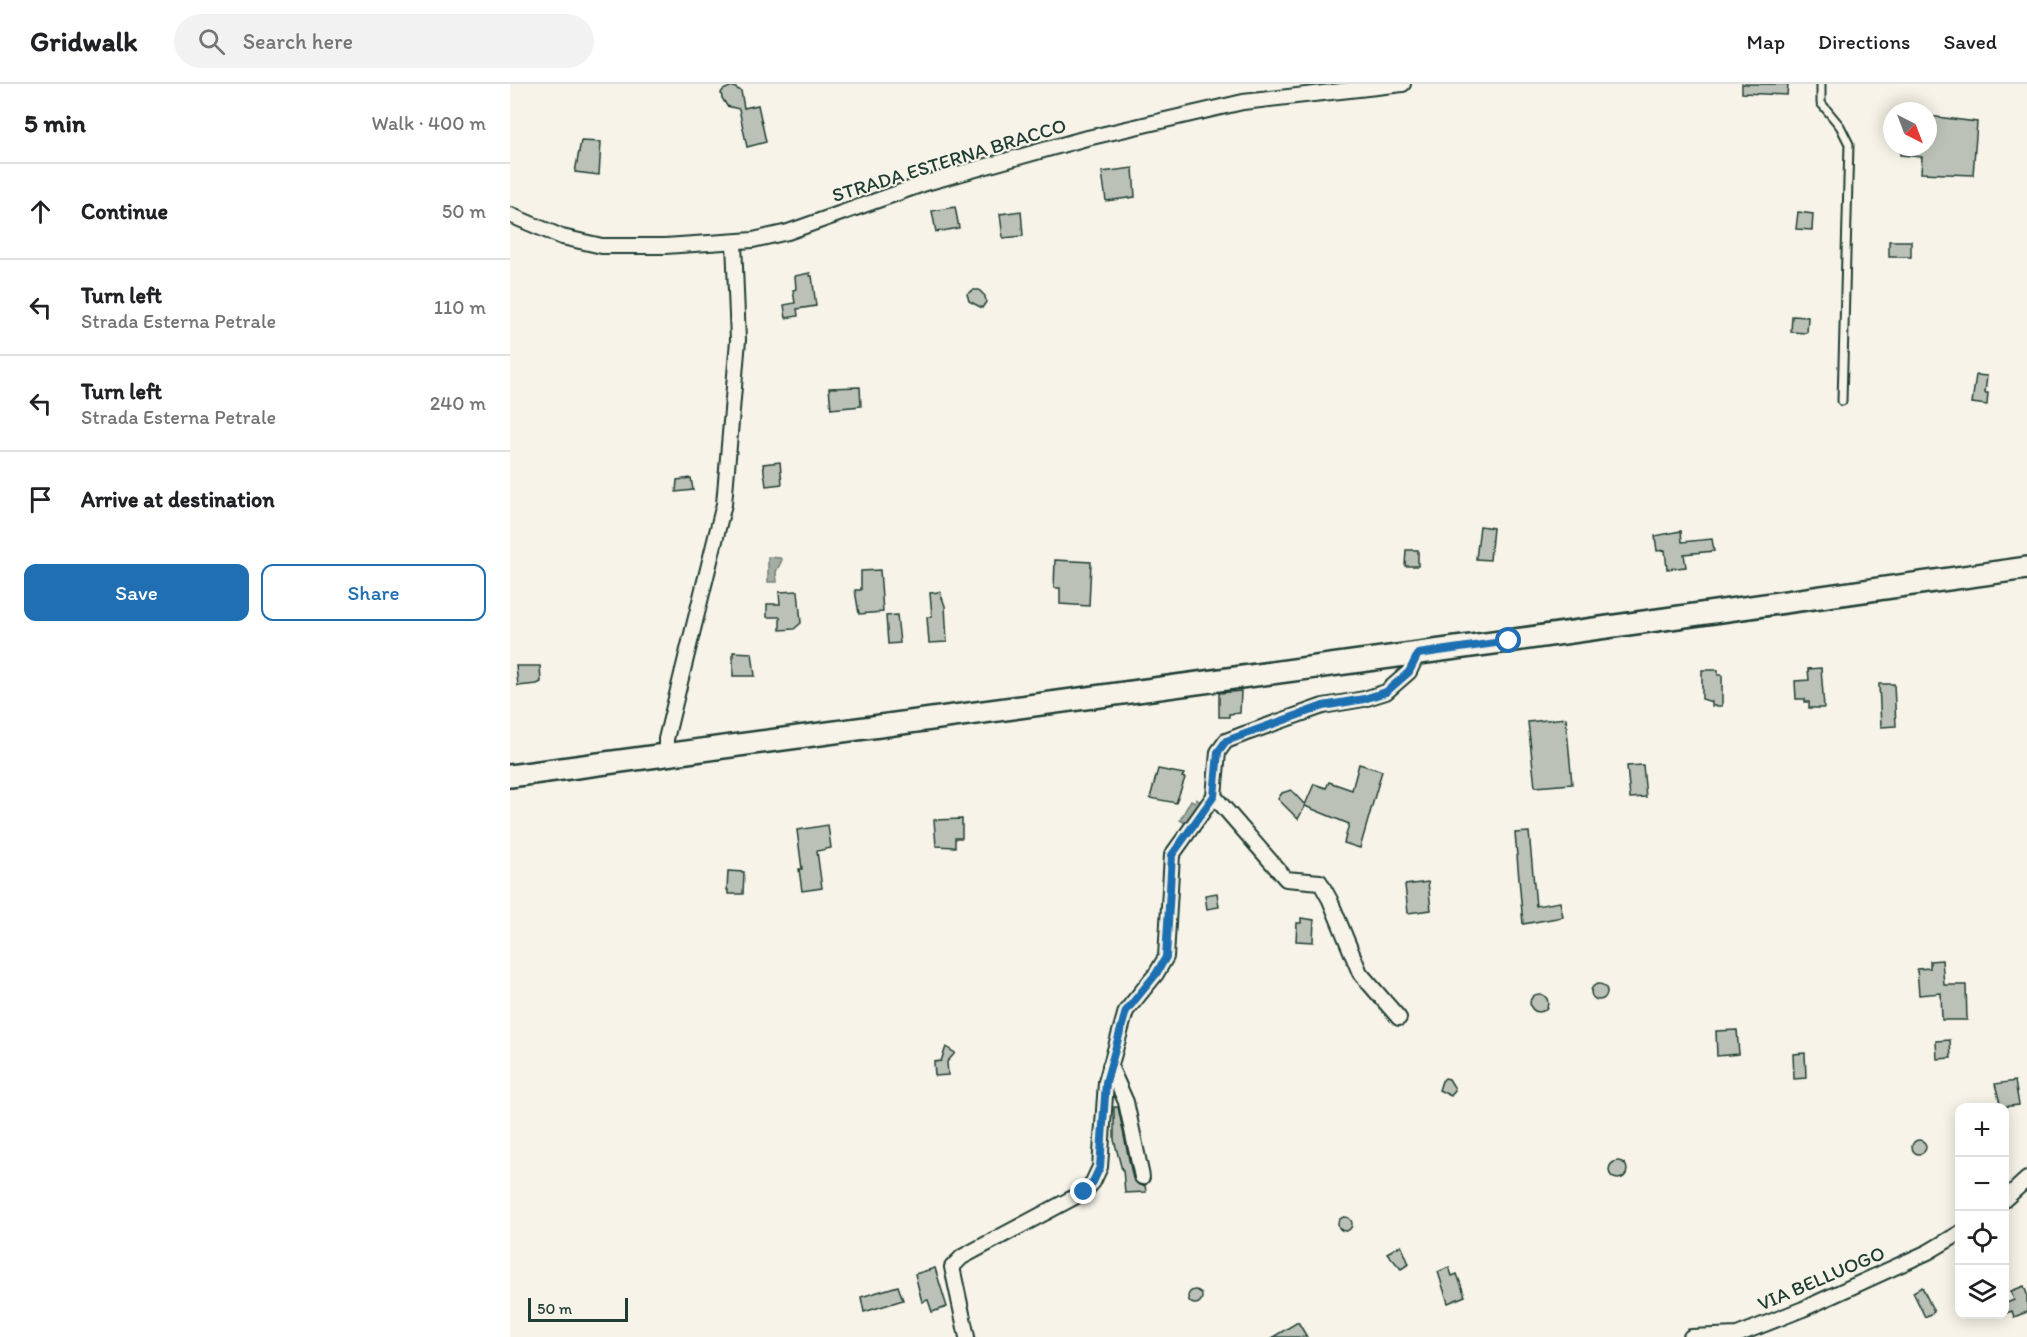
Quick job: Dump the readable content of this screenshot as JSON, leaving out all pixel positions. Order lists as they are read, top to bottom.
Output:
{
  "streets": {
    "street": ["STRADA ESTERNA BRACCO", "VIA BELLUOGO"]
  },
  "scale_bar": "50 m",
  "north": "bottom right",
  "page": {
    "header": "Gridwalk",
    "search": "Search here",
    "nav": ["Map", "Directions", "Saved"],
    "heading": ["5 min", "Walk · 400 m"],
    "list": [
      ["Continue", "50 m"],
      ["Turn left", "Strada Esterna Petrale", "110 m"],
      ["Turn left", "Strada Esterna Petrale", "240 m"],
      "Arrive at destination"
    ],
    "buttons": ["Save", "Share"],
    "map_buttons": ["+", "−"],
    "scale": "50 m"
  }
}
